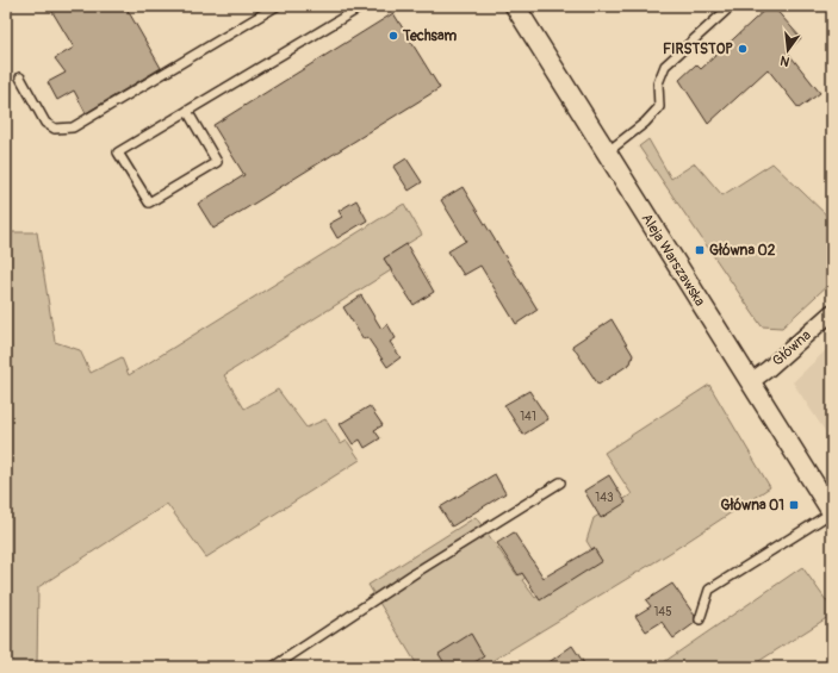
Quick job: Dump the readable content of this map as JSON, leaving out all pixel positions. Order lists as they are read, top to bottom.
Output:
{
  "streets": {
    "street": ["Aleja Warszawska", "Główna"]
  },
  "crossings": [
    ["Aleja Warszawska", "Główna"]
  ],
  "places": {
    "other": ["Techsam", "FIRSTSTOP"],
    "transit": ["Główna 02", "Główna 01"]
  },
  "house_numbers": ["141", "143", "145"],
  "north": "bottom"
}
